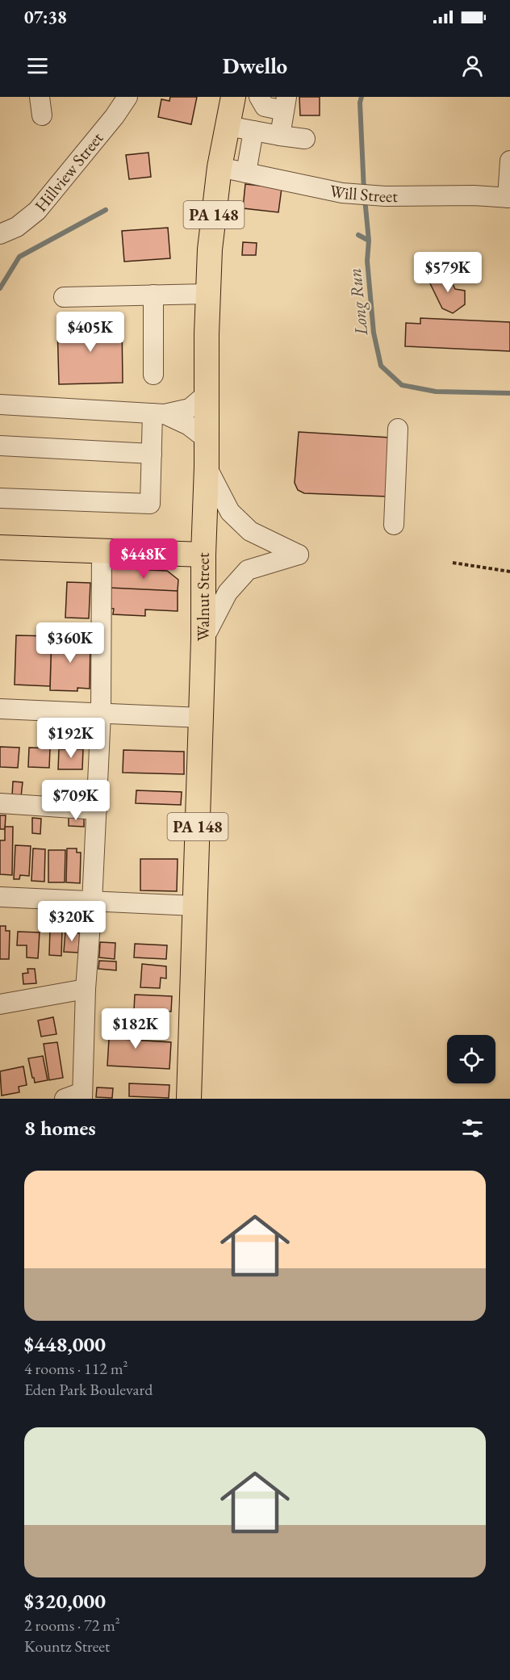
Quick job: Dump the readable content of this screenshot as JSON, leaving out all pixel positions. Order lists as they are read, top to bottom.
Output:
{
  "streets": {
    "main road": ["PA 148", "Walnut Street"],
    "street": ["Hillview Street", "Will Street"]
  },
  "crossings": [
    ["Will Street", "Walnut Street"]
  ],
  "water": ["Long Run"],
  "page": {
    "status": "07:38",
    "header": "Dwello",
    "price": [
      "$579K",
      "$405K",
      "$448K",
      "$360K",
      "$192K",
      "$709K",
      "$320K",
      "$182K"
    ],
    "heading": "8 homes",
    "list": [
      {
        "name": "$448,000",
        "note": "4 rooms · 112 m² · Eden Park Boulevard"
      },
      {
        "name": "$320,000",
        "note": "2 rooms · 72 m² · Kountz Street"
      }
    ]
  }
}
